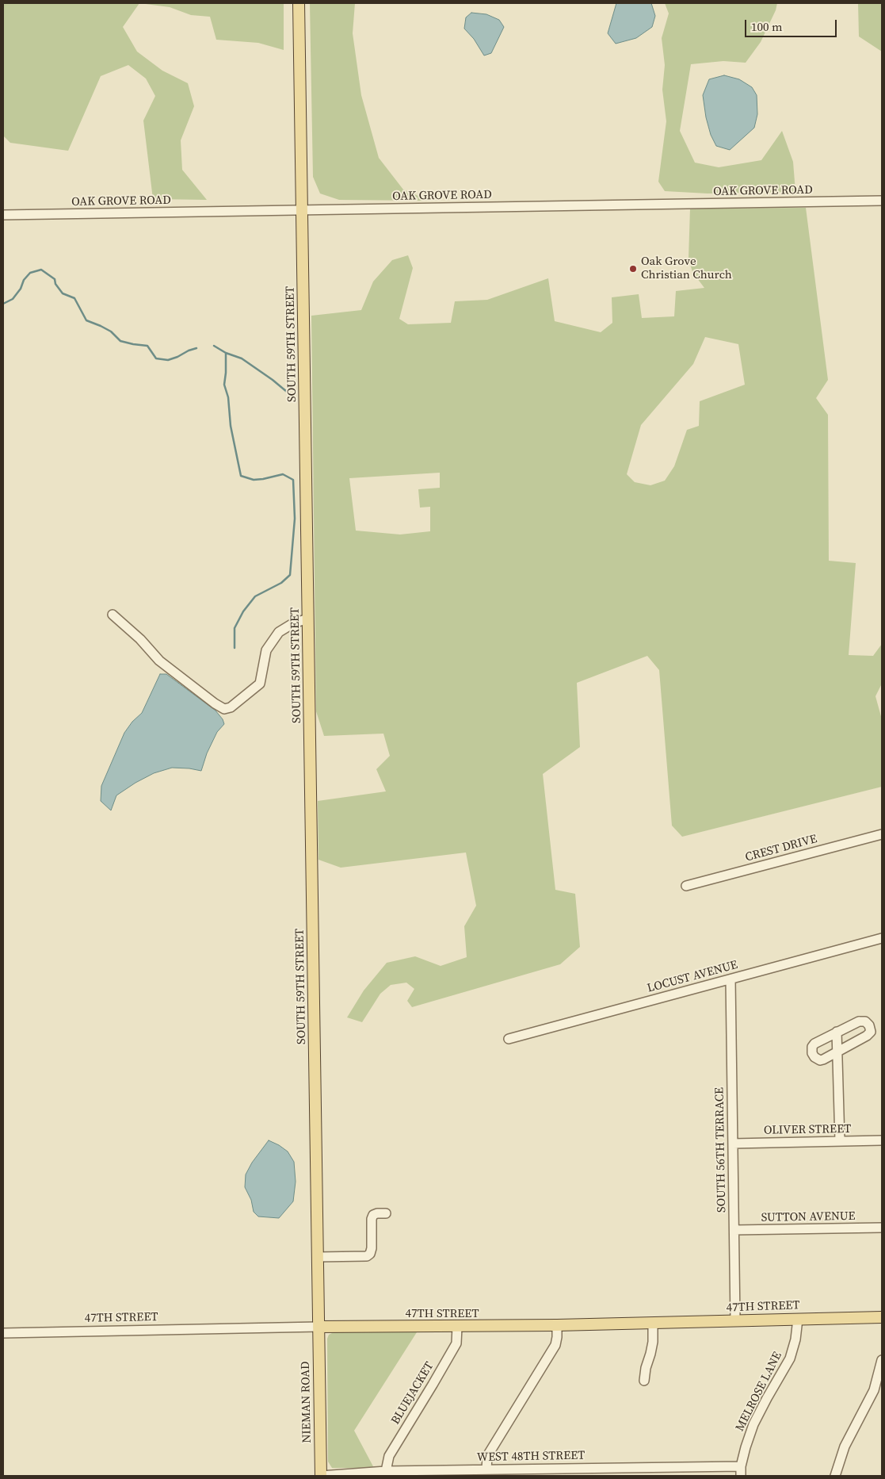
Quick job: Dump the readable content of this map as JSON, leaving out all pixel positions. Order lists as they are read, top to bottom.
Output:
{
  "streets": {
    "main road": ["SOUTH 59TH STREET", "47TH STREET", "NIEMAN ROAD"],
    "street": [
      "OAK GROVE ROAD",
      "CREST DRIVE",
      "LOCUST AVENUE",
      "OLIVER STREET",
      "SOUTH 56TH TERRACE",
      "SUTTON AVENUE",
      "MELROSE LANE",
      "BLUEJACKET",
      "WEST 48TH STREET"
    ]
  },
  "crossings": [
    ["OAK GROVE ROAD", "SOUTH 59TH STREET"],
    ["SOUTH 59TH STREET", "47TH STREET"],
    ["SOUTH 59TH STREET", "NIEMAN ROAD"],
    ["LOCUST AVENUE", "SOUTH 56TH TERRACE"],
    ["OLIVER STREET", "SOUTH 56TH TERRACE"],
    ["SOUTH 56TH TERRACE", "SUTTON AVENUE"],
    ["SOUTH 56TH TERRACE", "47TH STREET"],
    ["47TH STREET", "MELROSE LANE"],
    ["47TH STREET", "BLUEJACKET"],
    ["47TH STREET", "NIEMAN ROAD"],
    ["MELROSE LANE", "WEST 48TH STREET"],
    ["BLUEJACKET", "WEST 48TH STREET"],
    ["NIEMAN ROAD", "WEST 48TH STREET"]
  ],
  "places": ["Oak Grove Christian Church"],
  "scale_bar": "100 m"
}
